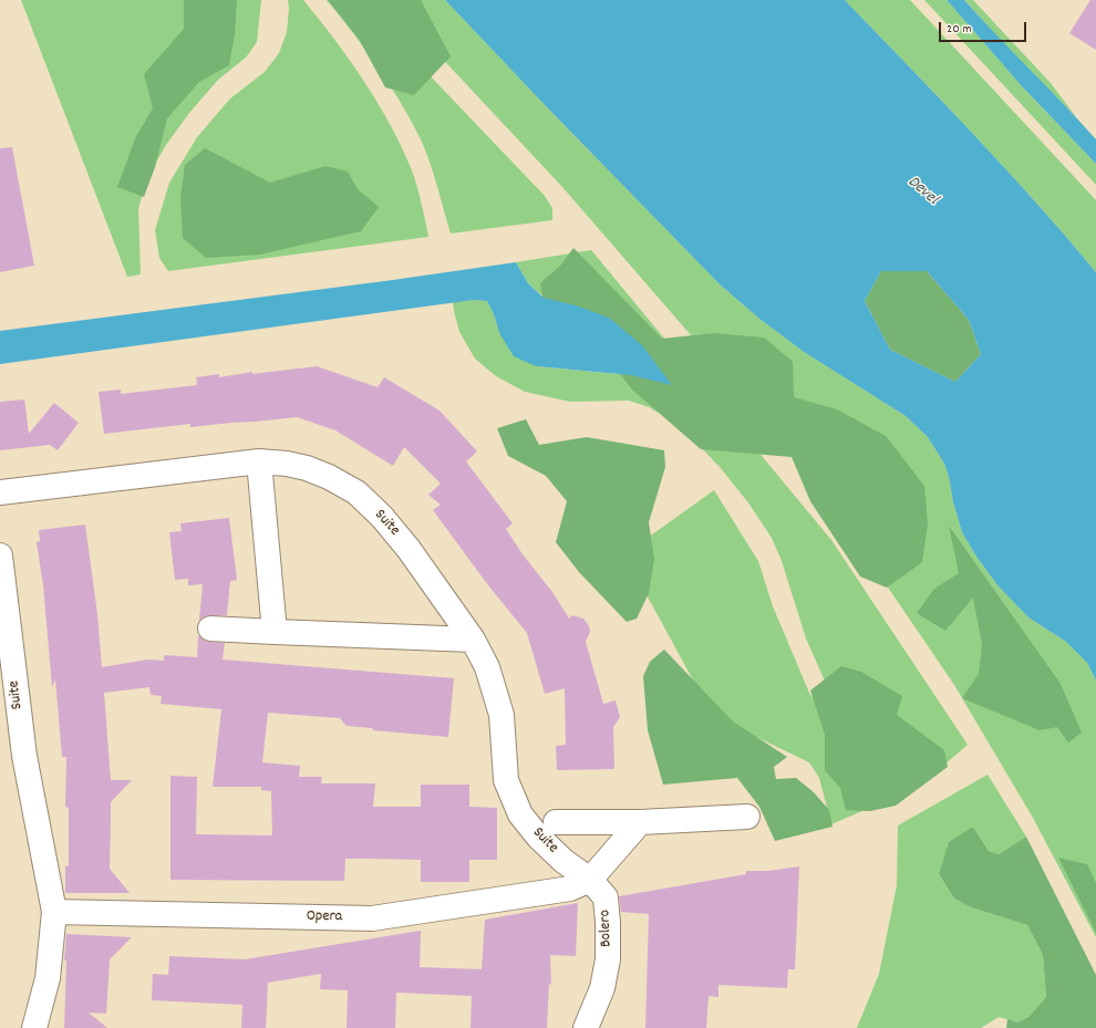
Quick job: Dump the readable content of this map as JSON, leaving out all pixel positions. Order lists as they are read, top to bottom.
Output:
{
  "streets": {
    "street": ["Suite", "Opera", "Bolero"]
  },
  "crossings": [
    ["Suite", "Opera"],
    ["Suite", "Bolero"],
    ["Opera", "Bolero"]
  ],
  "water": ["Devel"],
  "scale_bar": "20 m"
}
